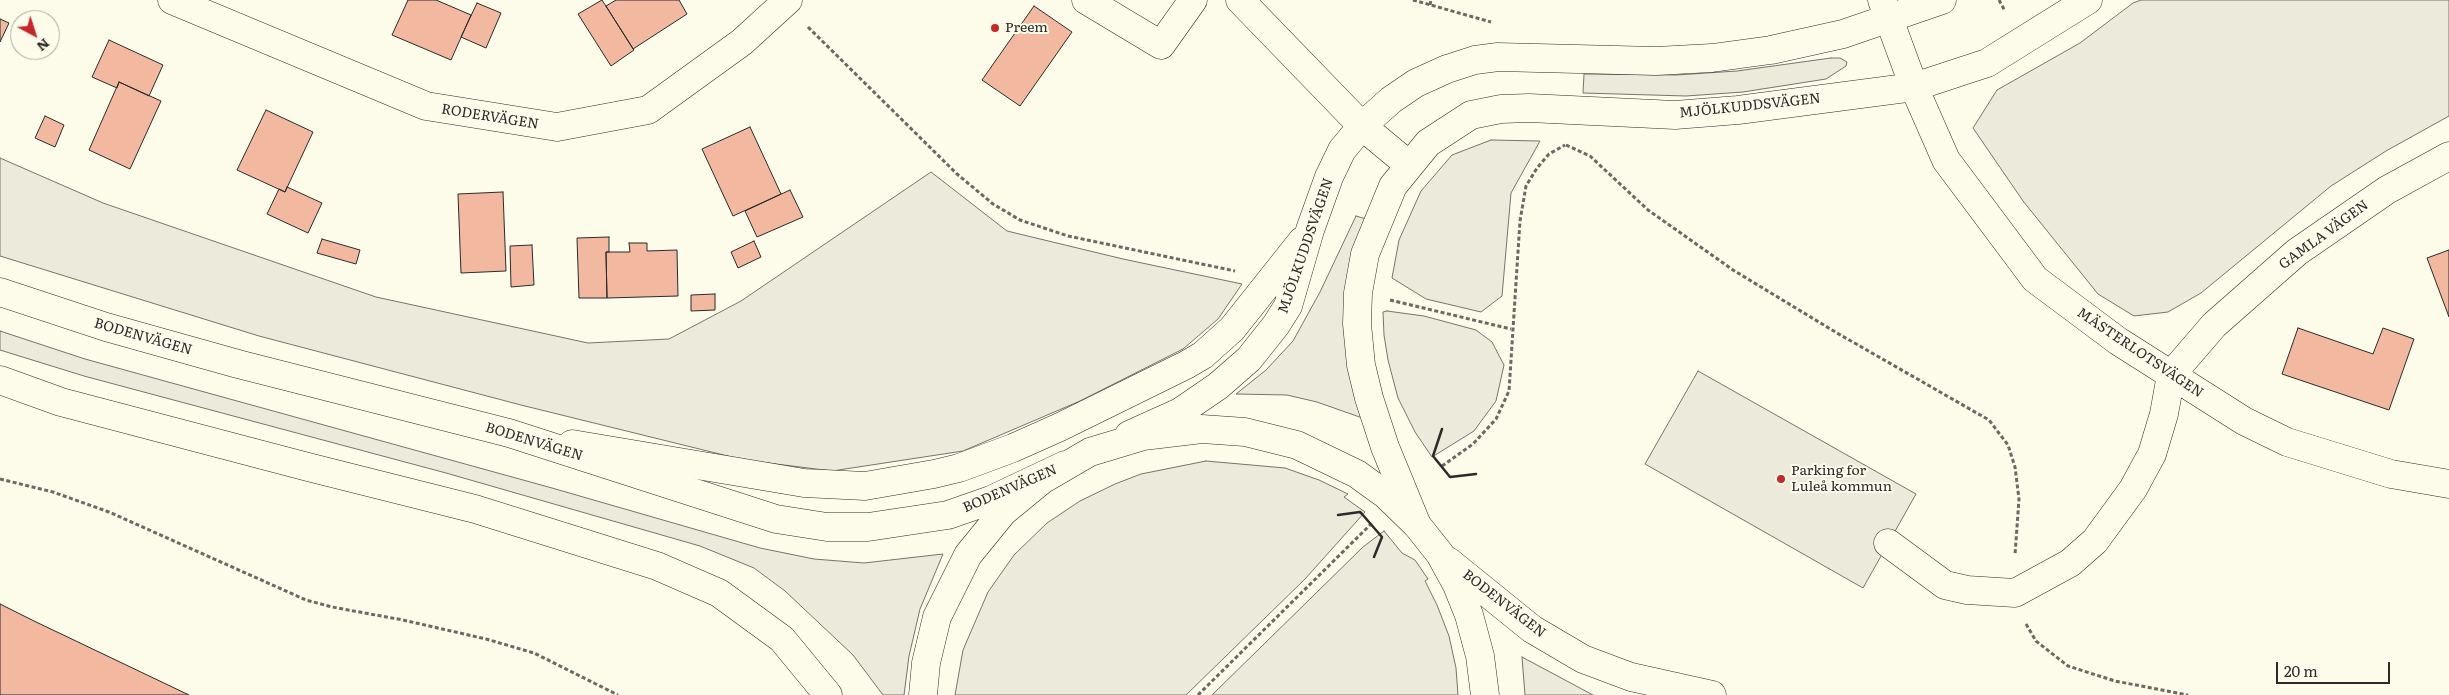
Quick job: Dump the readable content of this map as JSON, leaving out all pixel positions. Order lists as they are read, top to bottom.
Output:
{
  "streets": {
    "street": [
      "MJÖLKUDDSVÄGEN",
      "RODERVÄGEN",
      "GAMLA VÄGEN",
      "BODENVÄGEN",
      "MÄSTERLOTSVÄGEN"
    ]
  },
  "crossings": [
    ["MJÖLKUDDSVÄGEN", "MÄSTERLOTSVÄGEN"],
    ["GAMLA VÄGEN", "MÄSTERLOTSVÄGEN"]
  ],
  "places": ["Preem", "Parking for Luleå kommun"],
  "scale_bar": "20 m",
  "north": "bottom right"
}
